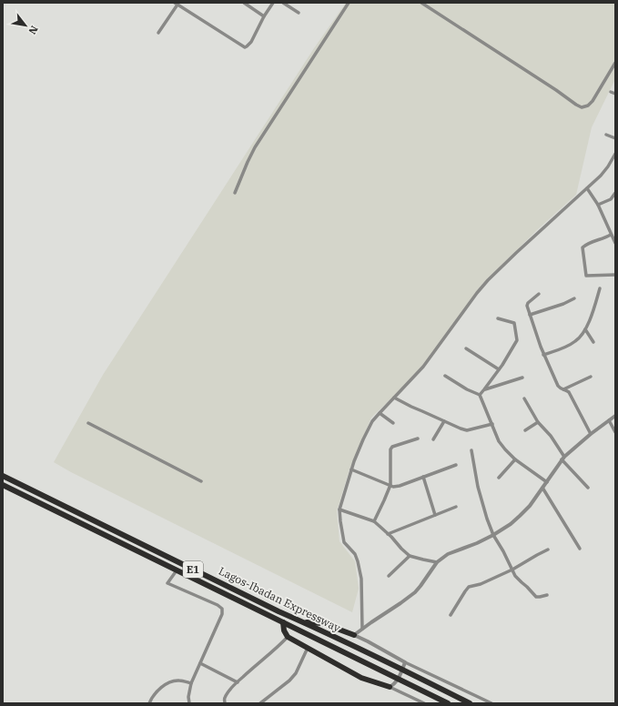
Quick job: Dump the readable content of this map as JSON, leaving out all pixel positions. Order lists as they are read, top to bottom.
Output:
{
  "streets": {
    "highway": ["E1", "Lagos-Ibadan Expressway"]
  },
  "north": "bottom right"
}
